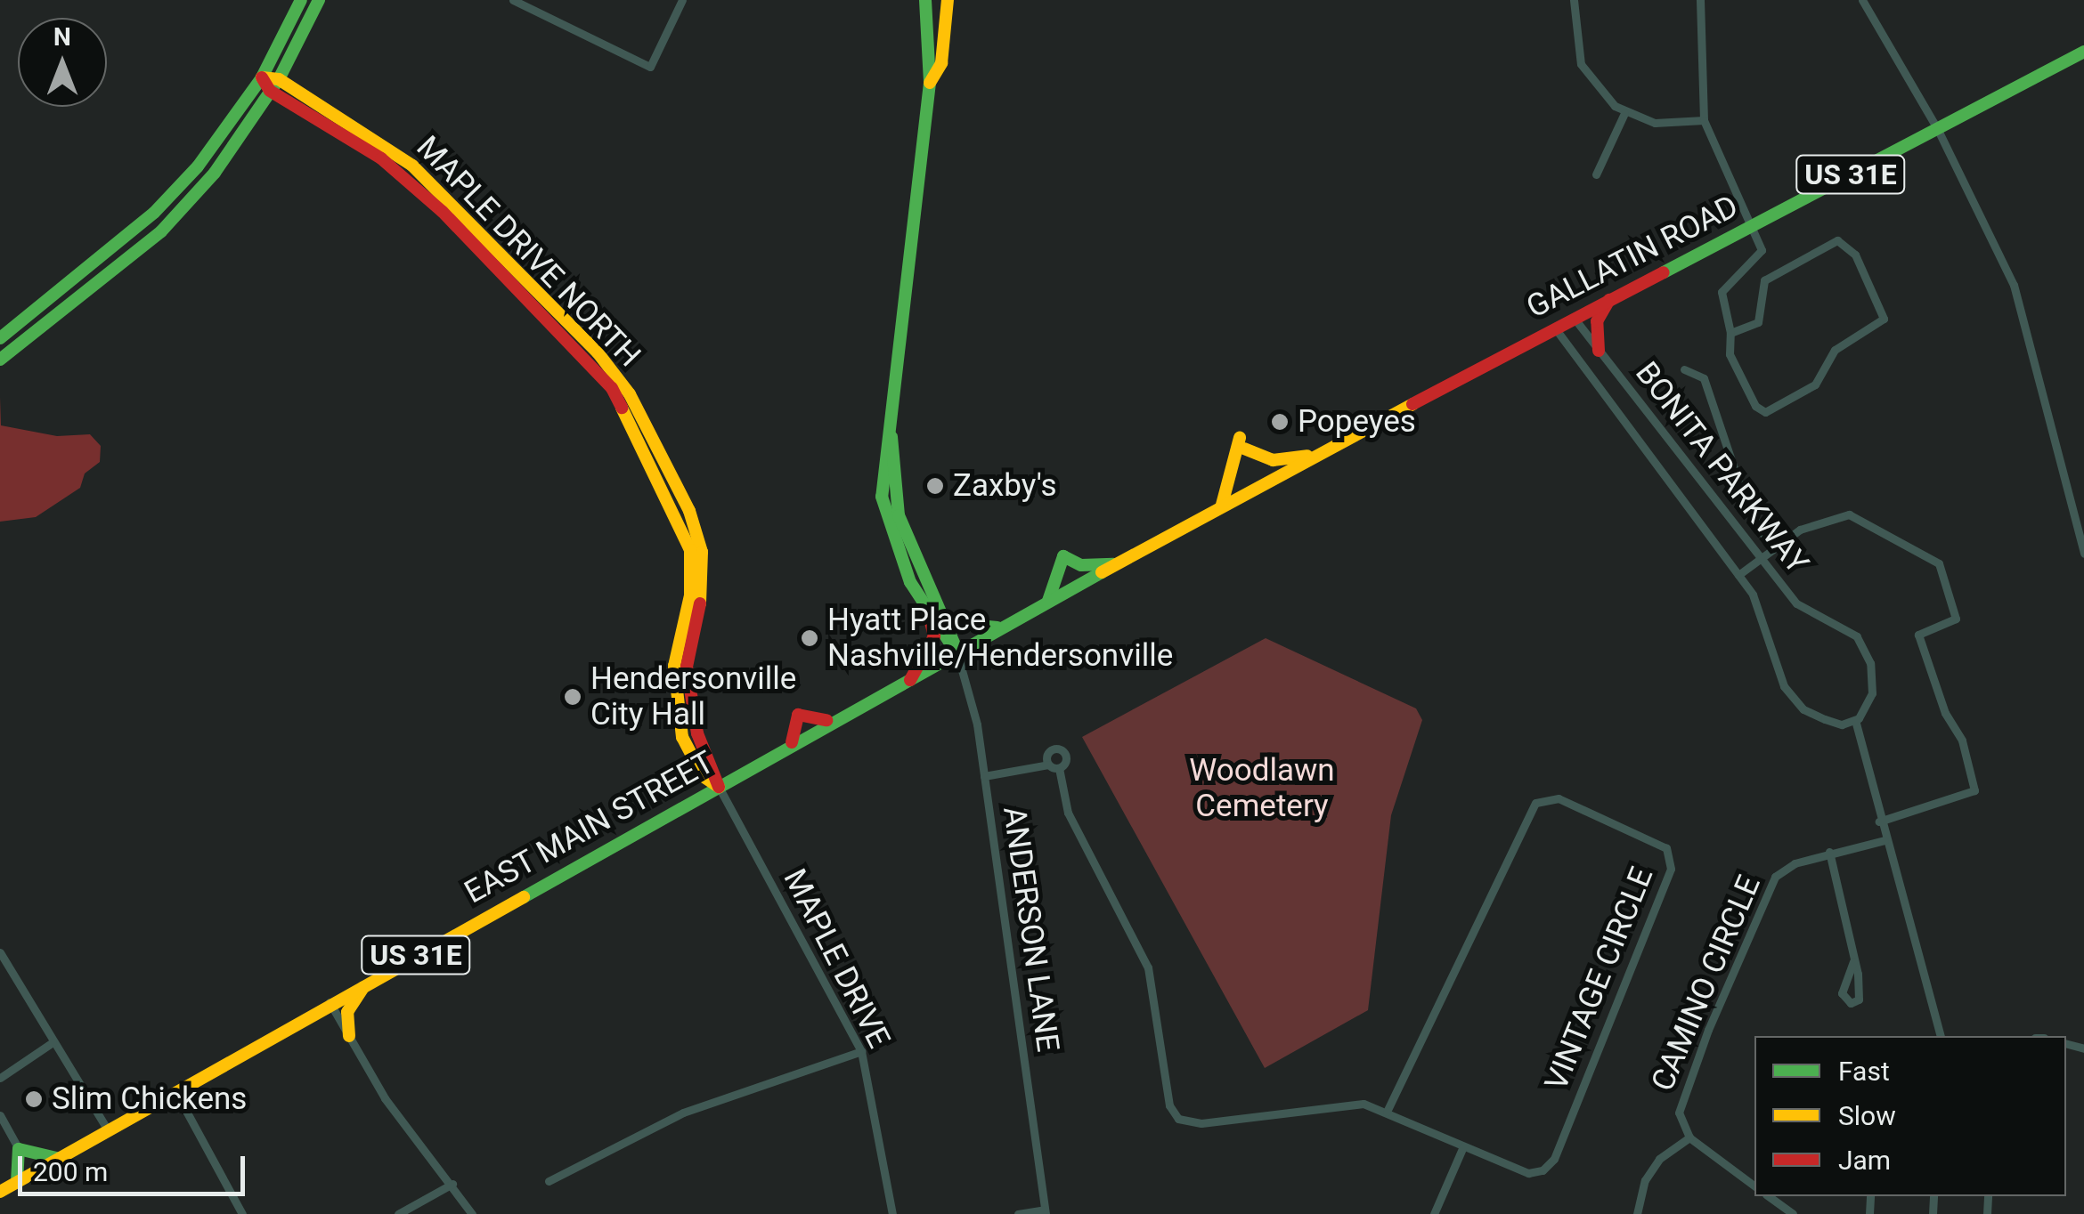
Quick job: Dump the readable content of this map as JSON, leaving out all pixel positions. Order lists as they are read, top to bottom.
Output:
{
  "streets": {
    "main road": [
      "US 31E",
      "MAPLE DRIVE NORTH",
      "GALLATIN ROAD",
      "EAST MAIN STREET"
    ],
    "street": [
      "BONITA PARKWAY",
      "ANDERSON LANE",
      "MAPLE DRIVE",
      "VINTAGE CIRCLE",
      "CAMINO CIRCLE"
    ]
  },
  "crossings": [
    ["MAPLE DRIVE NORTH", "EAST MAIN STREET"],
    ["MAPLE DRIVE NORTH", "MAPLE DRIVE"],
    ["GALLATIN ROAD", "BONITA PARKWAY"],
    ["GALLATIN ROAD", "EAST MAIN STREET"],
    ["EAST MAIN STREET", "ANDERSON LANE"],
    ["EAST MAIN STREET", "MAPLE DRIVE"]
  ],
  "parks": ["Woodlawn Cemetery"],
  "places": [
    "Popeyes",
    "Zaxby's",
    "Hyatt Place Nashville/Hendersonville",
    "Hendersonville City Hall",
    "Slim Chickens"
  ],
  "legend": ["Fast", "Slow", "Jam"],
  "scale_bar": "200 m",
  "north": "top"
}
